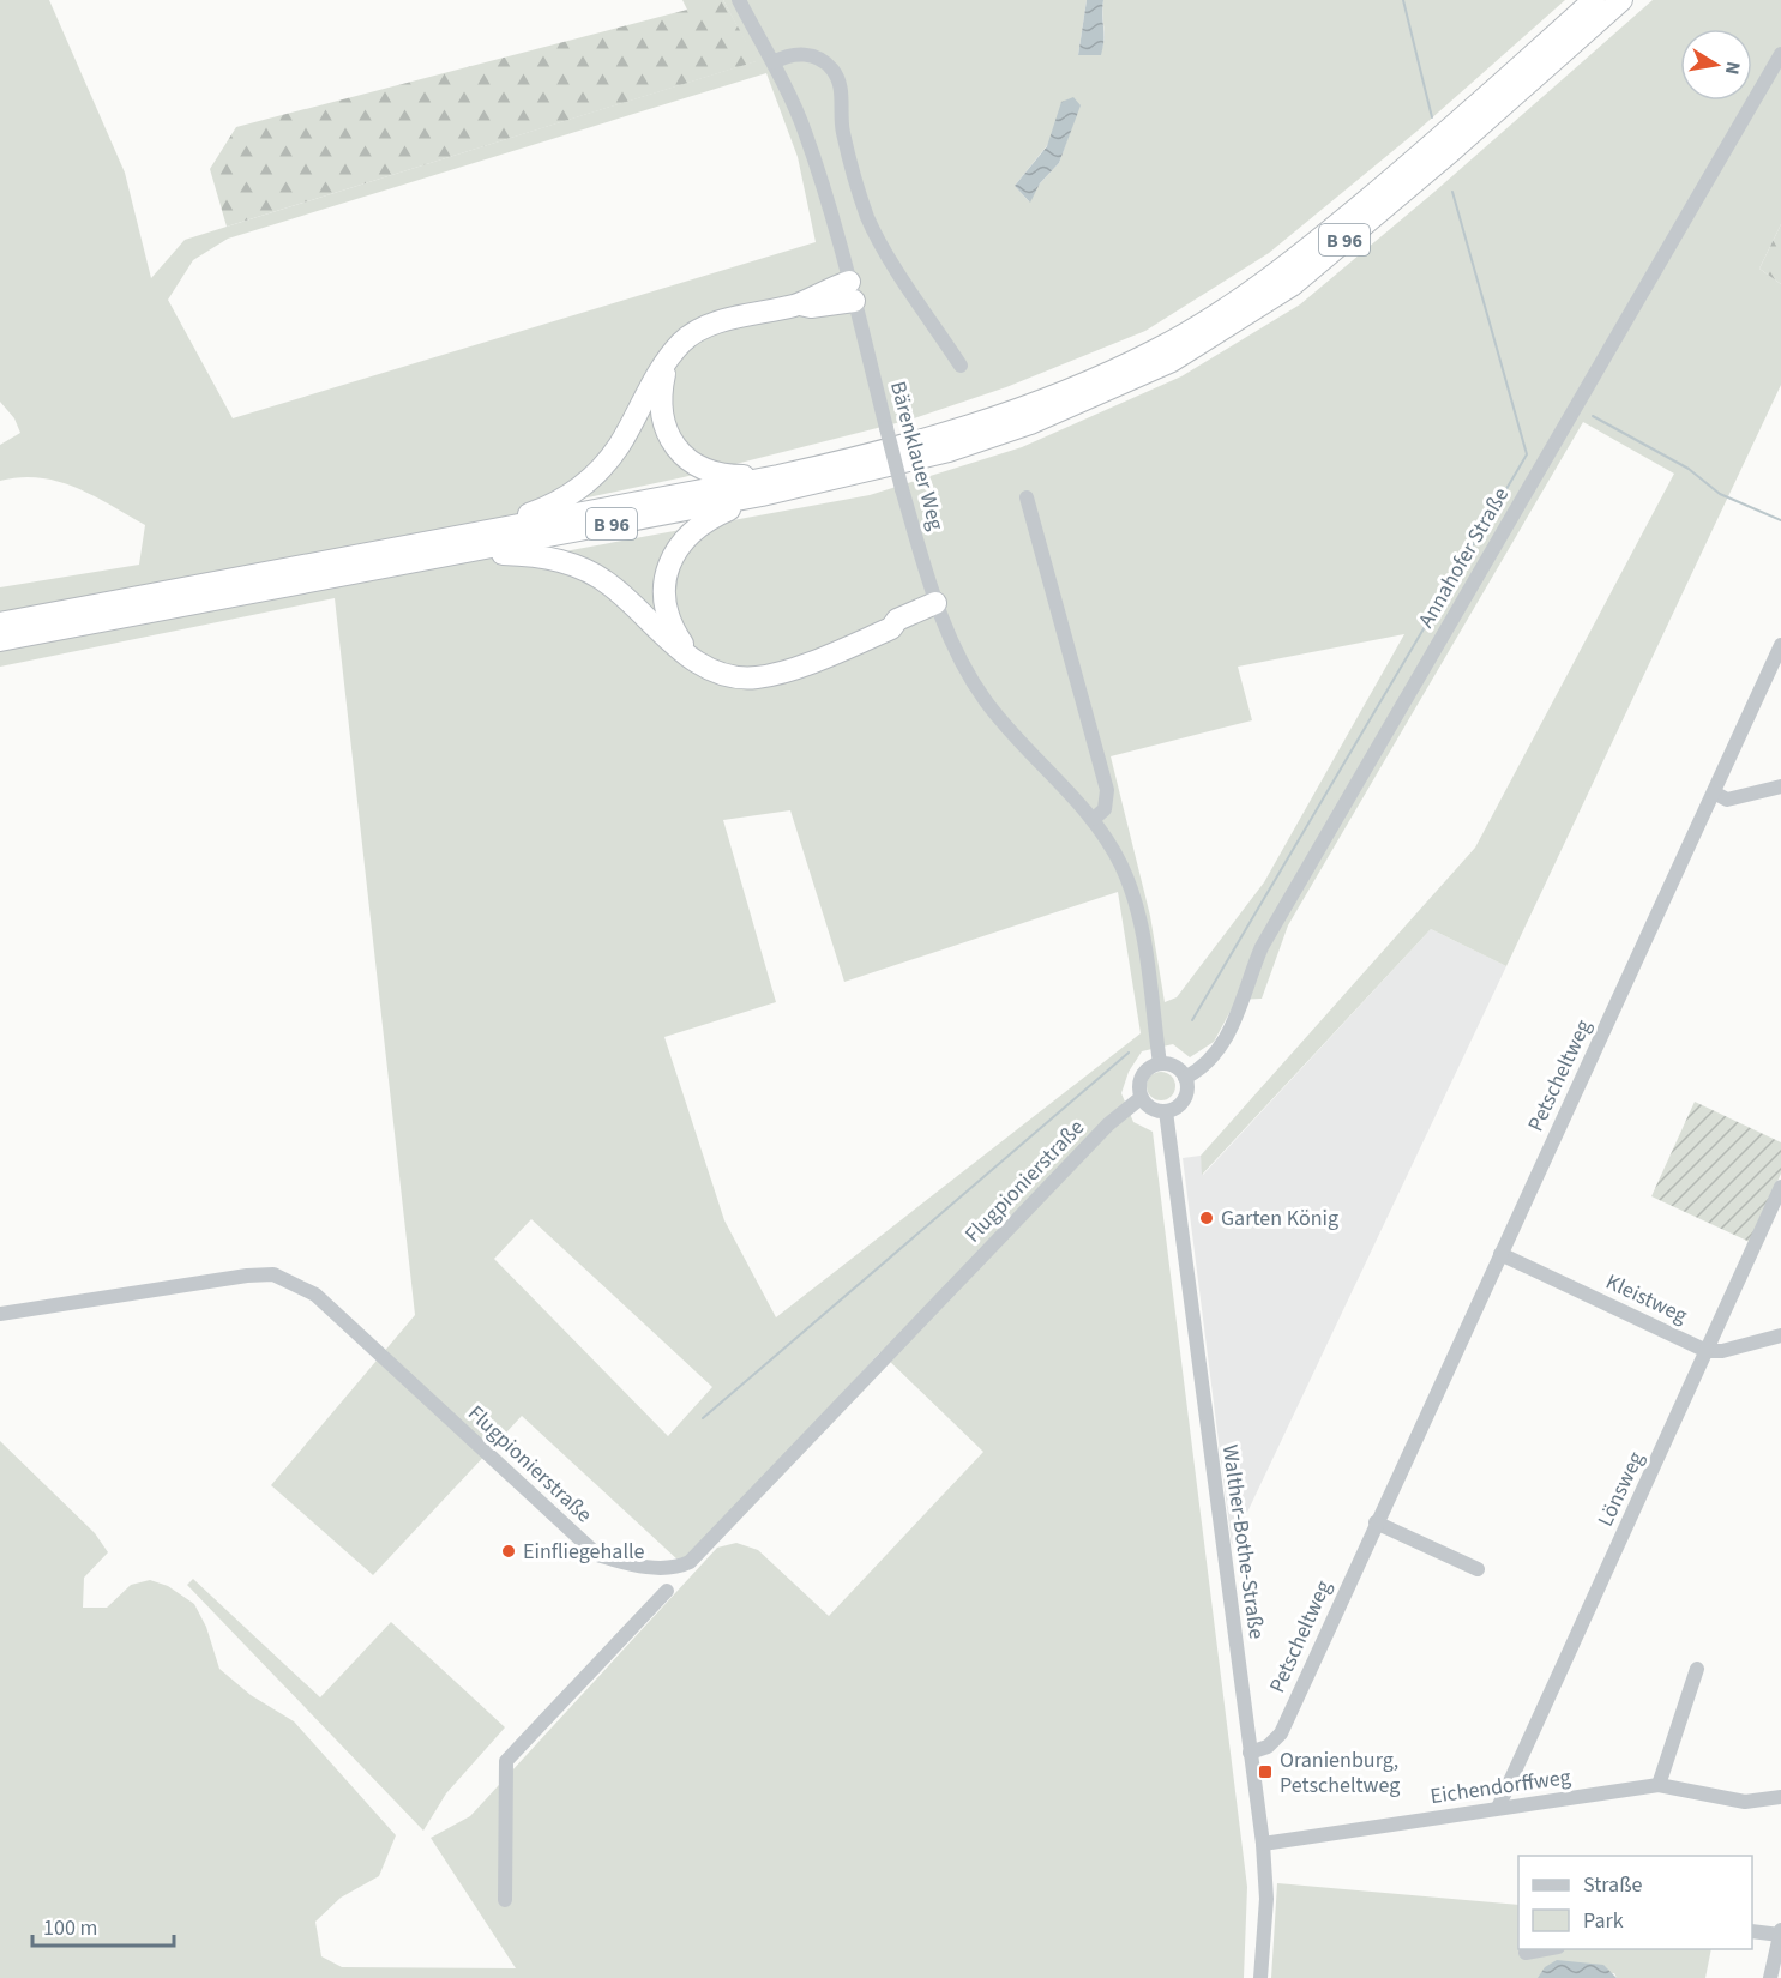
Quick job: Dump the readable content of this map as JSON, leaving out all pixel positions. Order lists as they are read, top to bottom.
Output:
{
  "streets": {
    "highway": ["B 96"],
    "street": [
      "Bärenklauer Weg",
      "Annahofer Straße",
      "Petscheltweg",
      "Flugpionierstraße",
      "Kleistweg",
      "Lönsweg",
      "Walther-Bothe-Straße",
      "Eichendorffweg"
    ]
  },
  "crossings": [
    ["Bärenklauer Weg", "Annahofer Straße"],
    ["Bärenklauer Weg", "Flugpionierstraße"],
    ["Bärenklauer Weg", "Walther-Bothe-Straße"],
    ["Annahofer Straße", "Flugpionierstraße"],
    ["Annahofer Straße", "Walther-Bothe-Straße"],
    ["Petscheltweg", "Kleistweg"],
    ["Petscheltweg", "Walther-Bothe-Straße"],
    ["Flugpionierstraße", "Walther-Bothe-Straße"],
    ["Kleistweg", "Lönsweg"],
    ["Lönsweg", "Eichendorffweg"],
    ["Walther-Bothe-Straße", "Eichendorffweg"]
  ],
  "places": {
    "other": ["Garten König", "Einfliegehalle"],
    "transit": ["Oranienburg, Petscheltweg"]
  },
  "legend": ["Straße", "Park"],
  "scale_bar": "100 m",
  "north": "right"
}
